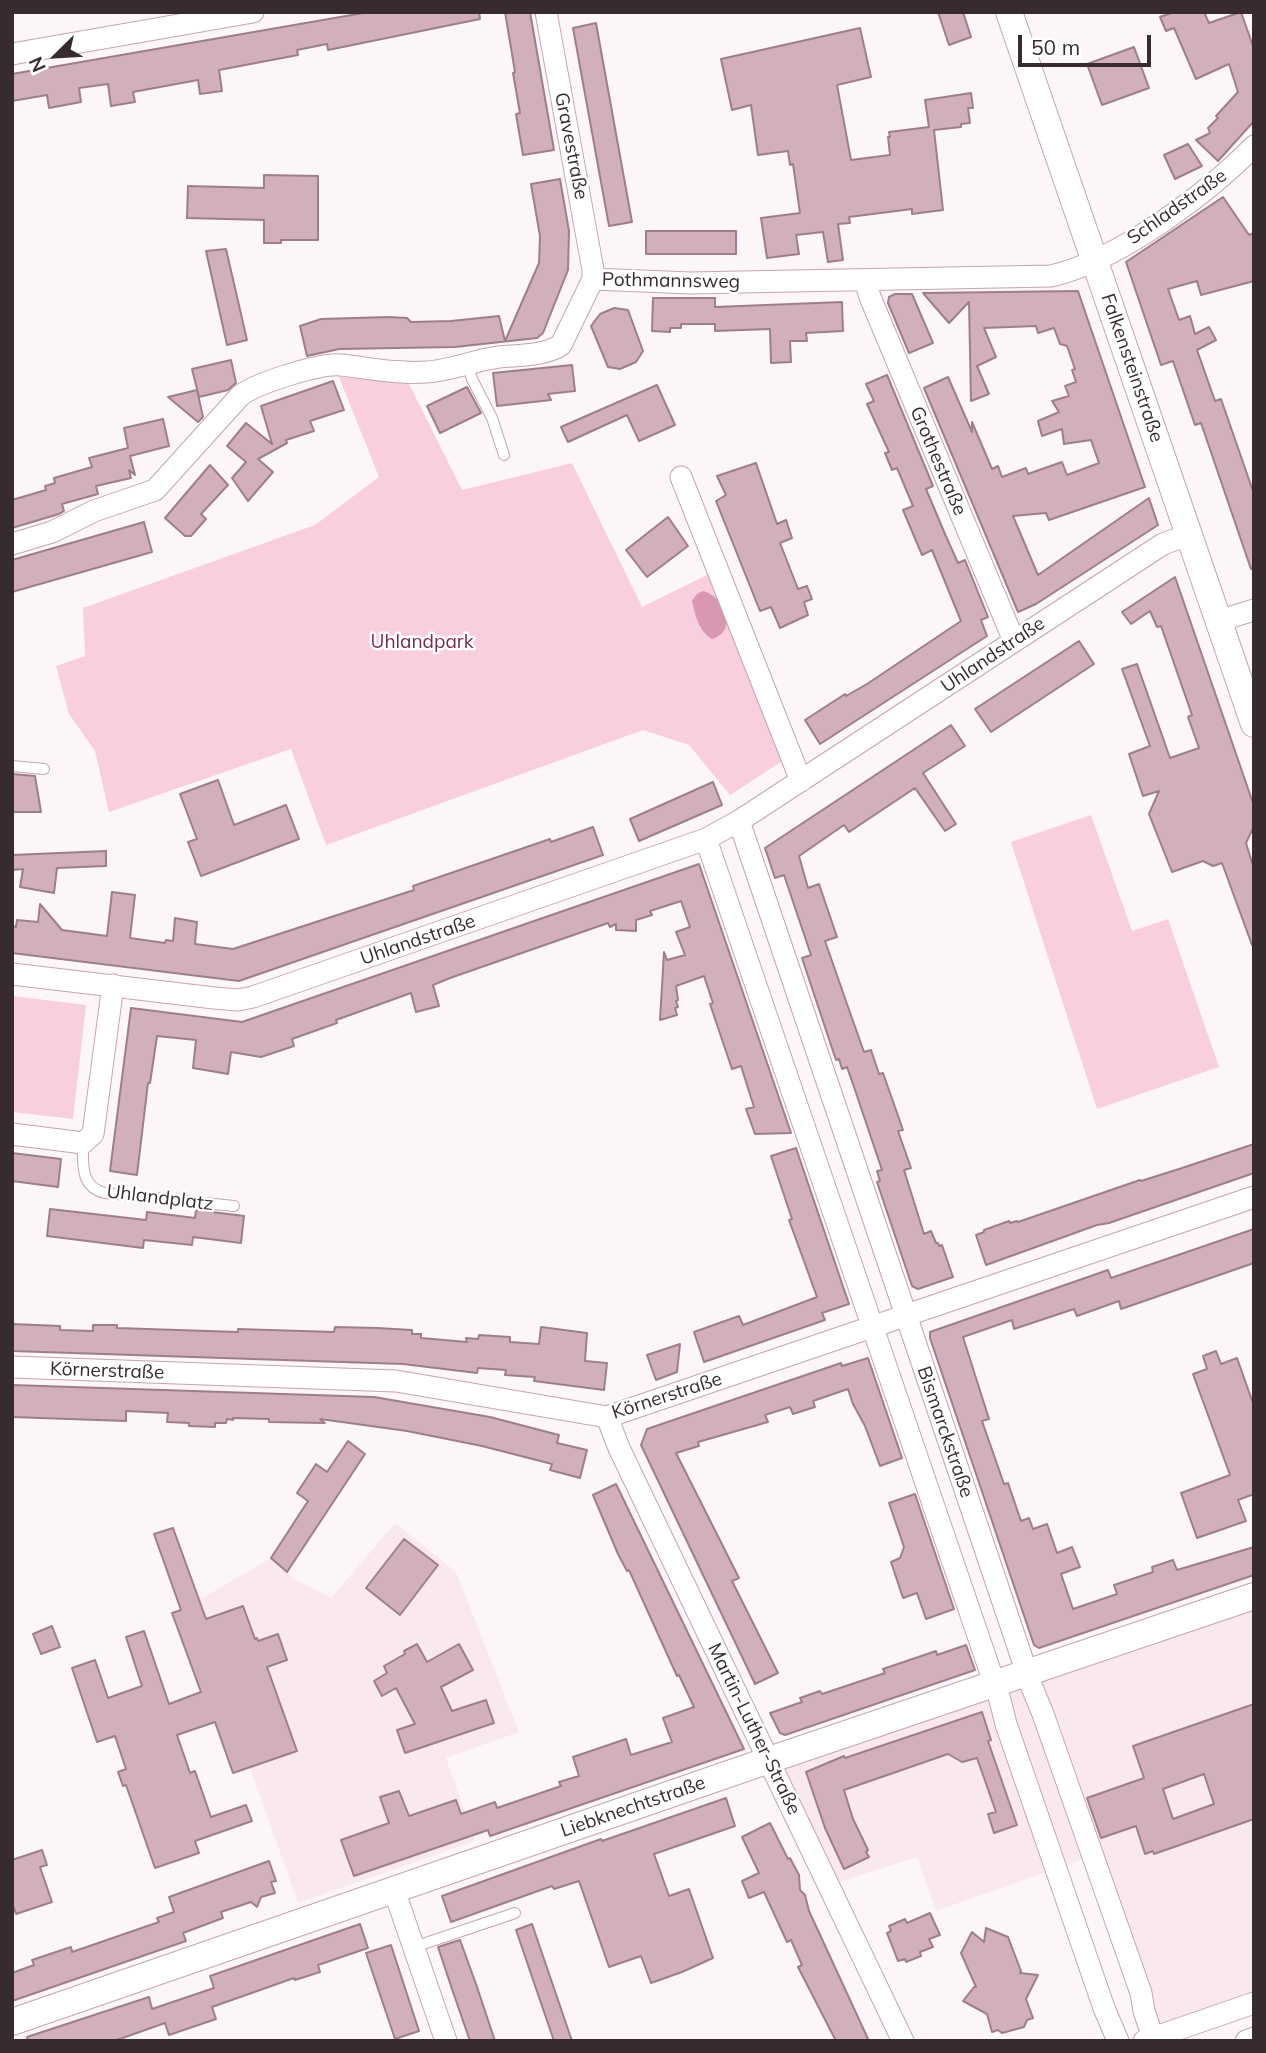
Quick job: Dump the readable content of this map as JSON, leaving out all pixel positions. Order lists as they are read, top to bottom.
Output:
{
  "streets": {
    "street": [
      "Gravestraße",
      "Schladstraße",
      "Pothmannsweg",
      "Falkensteinstraße",
      "Grothestraße",
      "Uhlandstraße",
      "Uhlandplatz",
      "Körnerstraße",
      "Bismarckstraße",
      "Martin-Luther-Straße",
      "Liebknechtstraße"
    ]
  },
  "crossings": [
    ["Gravestraße", "Pothmannsweg"],
    ["Schladstraße", "Pothmannsweg"],
    ["Schladstraße", "Falkensteinstraße"],
    ["Pothmannsweg", "Falkensteinstraße"],
    ["Pothmannsweg", "Grothestraße"],
    ["Falkensteinstraße", "Uhlandstraße"],
    ["Grothestraße", "Uhlandstraße"],
    ["Uhlandstraße", "Uhlandplatz"],
    ["Uhlandstraße", "Bismarckstraße"],
    ["Körnerstraße", "Bismarckstraße"],
    ["Körnerstraße", "Martin-Luther-Straße"],
    ["Bismarckstraße", "Liebknechtstraße"],
    ["Martin-Luther-Straße", "Liebknechtstraße"]
  ],
  "parks": ["Uhlandpark"],
  "scale_bar": "50 m",
  "north": "bottom left"
}
